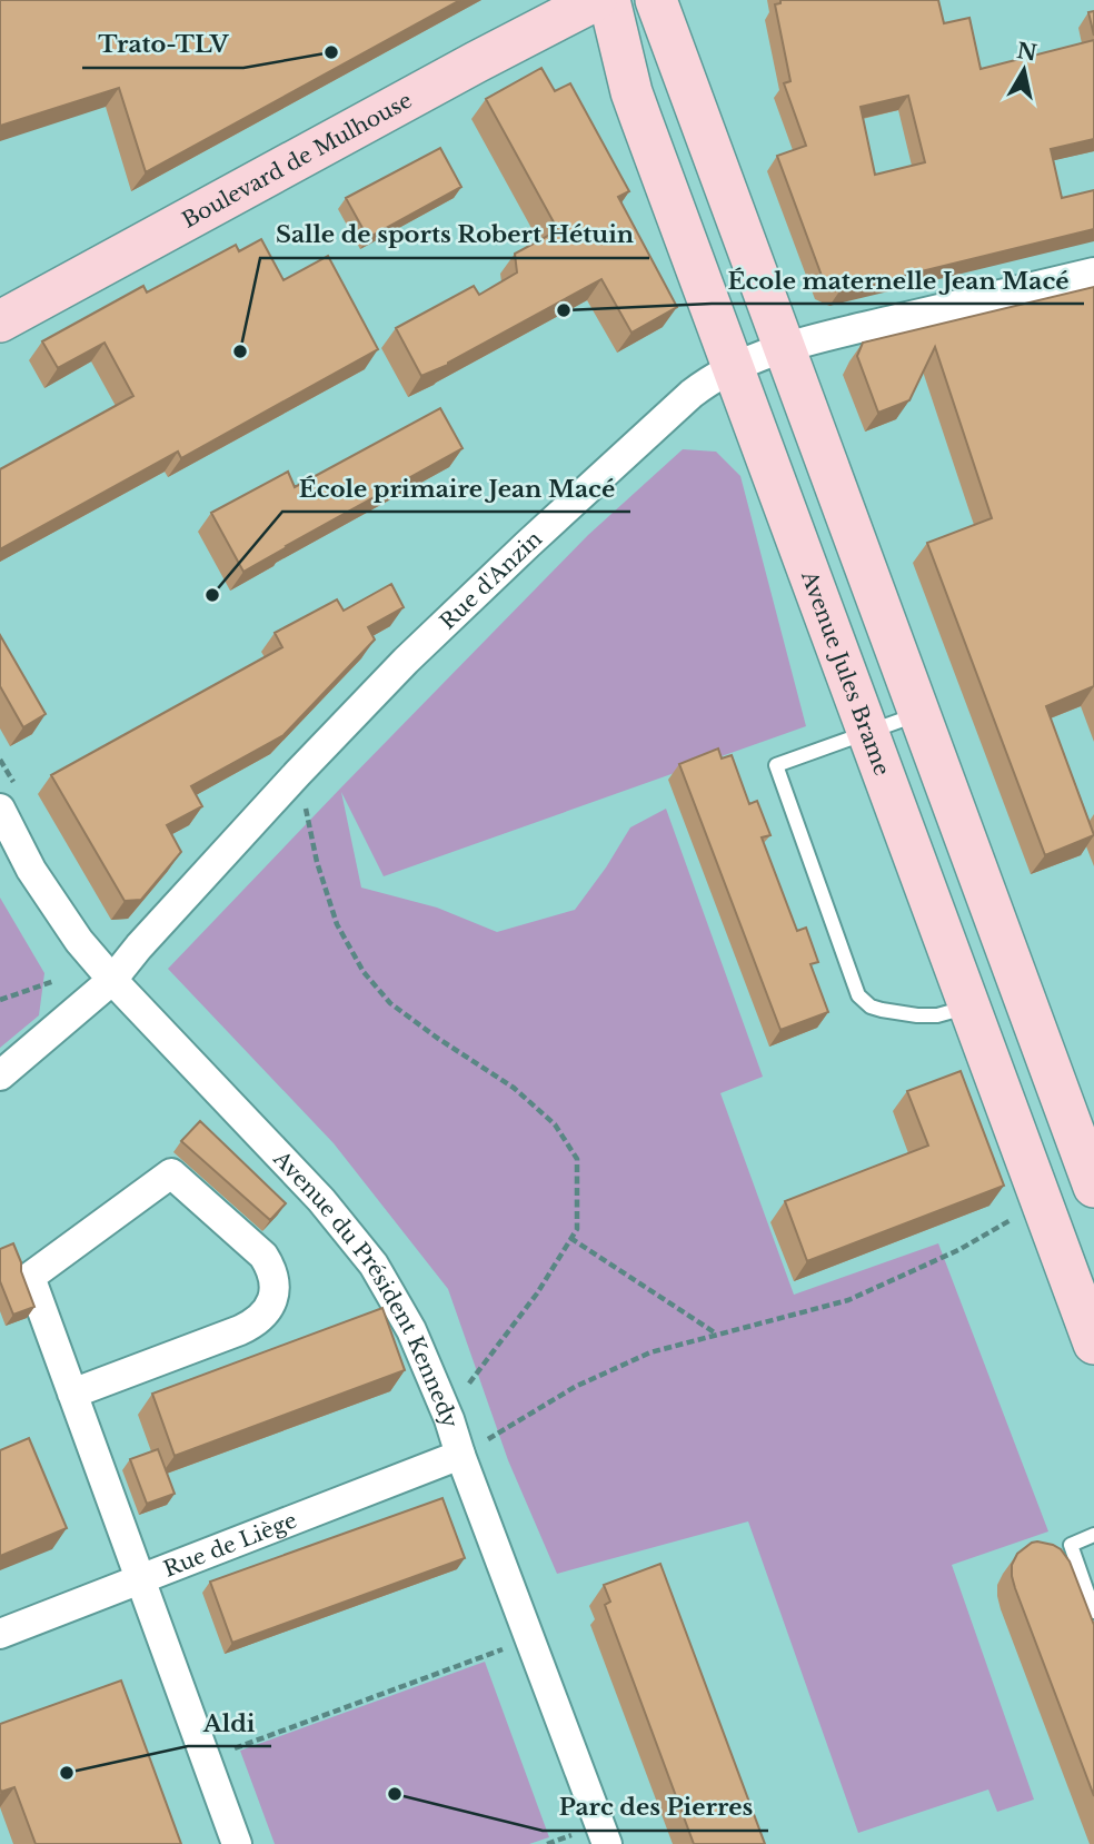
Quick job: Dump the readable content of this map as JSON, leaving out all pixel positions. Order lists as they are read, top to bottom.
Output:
{
  "streets": {
    "street": [
      "Boulevard de Mulhouse",
      "Rue d'Anzin",
      "Avenue Jules Brame",
      "Avenue du Président Kennedy",
      "Rue de Liège"
    ]
  },
  "crossings": [
    ["Rue d'Anzin", "Avenue Jules Brame"],
    ["Rue d'Anzin", "Avenue du Président Kennedy"],
    ["Avenue du Président Kennedy", "Rue de Liège"]
  ],
  "places": [
    "Trato-TLV",
    "École maternelle Jean Macé",
    "Salle de sports Robert Hétuin",
    "École primaire Jean Macé",
    "Aldi",
    "Parc des Pierres"
  ],
  "north": "top"
}
